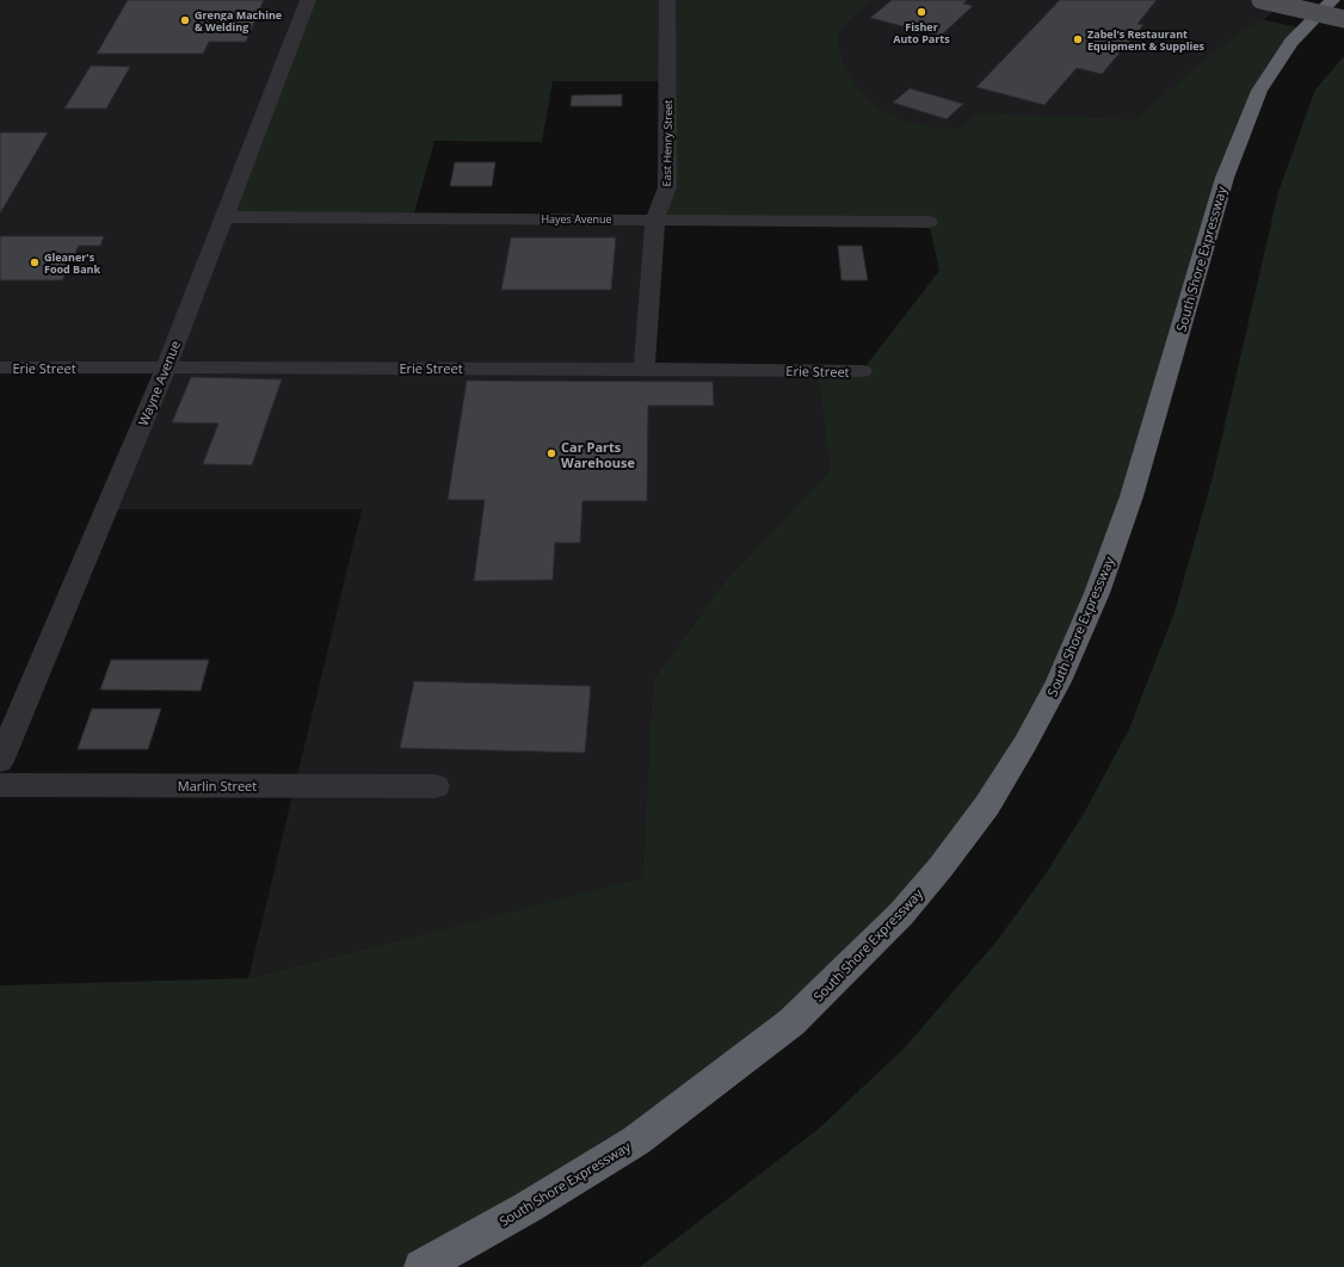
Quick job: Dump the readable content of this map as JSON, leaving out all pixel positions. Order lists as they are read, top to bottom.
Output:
{
  "streets": {
    "highway": ["South Shore Expressway"],
    "street": [
      "East Henry Street",
      "Hayes Avenue",
      "Erie Street",
      "Wayne Avenue",
      "Marlin Street"
    ]
  },
  "crossings": [
    ["East Henry Street", "Hayes Avenue"],
    ["East Henry Street", "Erie Street"],
    ["Hayes Avenue", "Wayne Avenue"],
    ["Erie Street", "Wayne Avenue"]
  ],
  "places": [
    "Fisher Auto Parts",
    "Grenga Machine & Welding",
    "Zabel's Restaurant Equipment & Supplies",
    "Gleaner's Food Bank",
    "Car Parts Warehouse"
  ]
}
